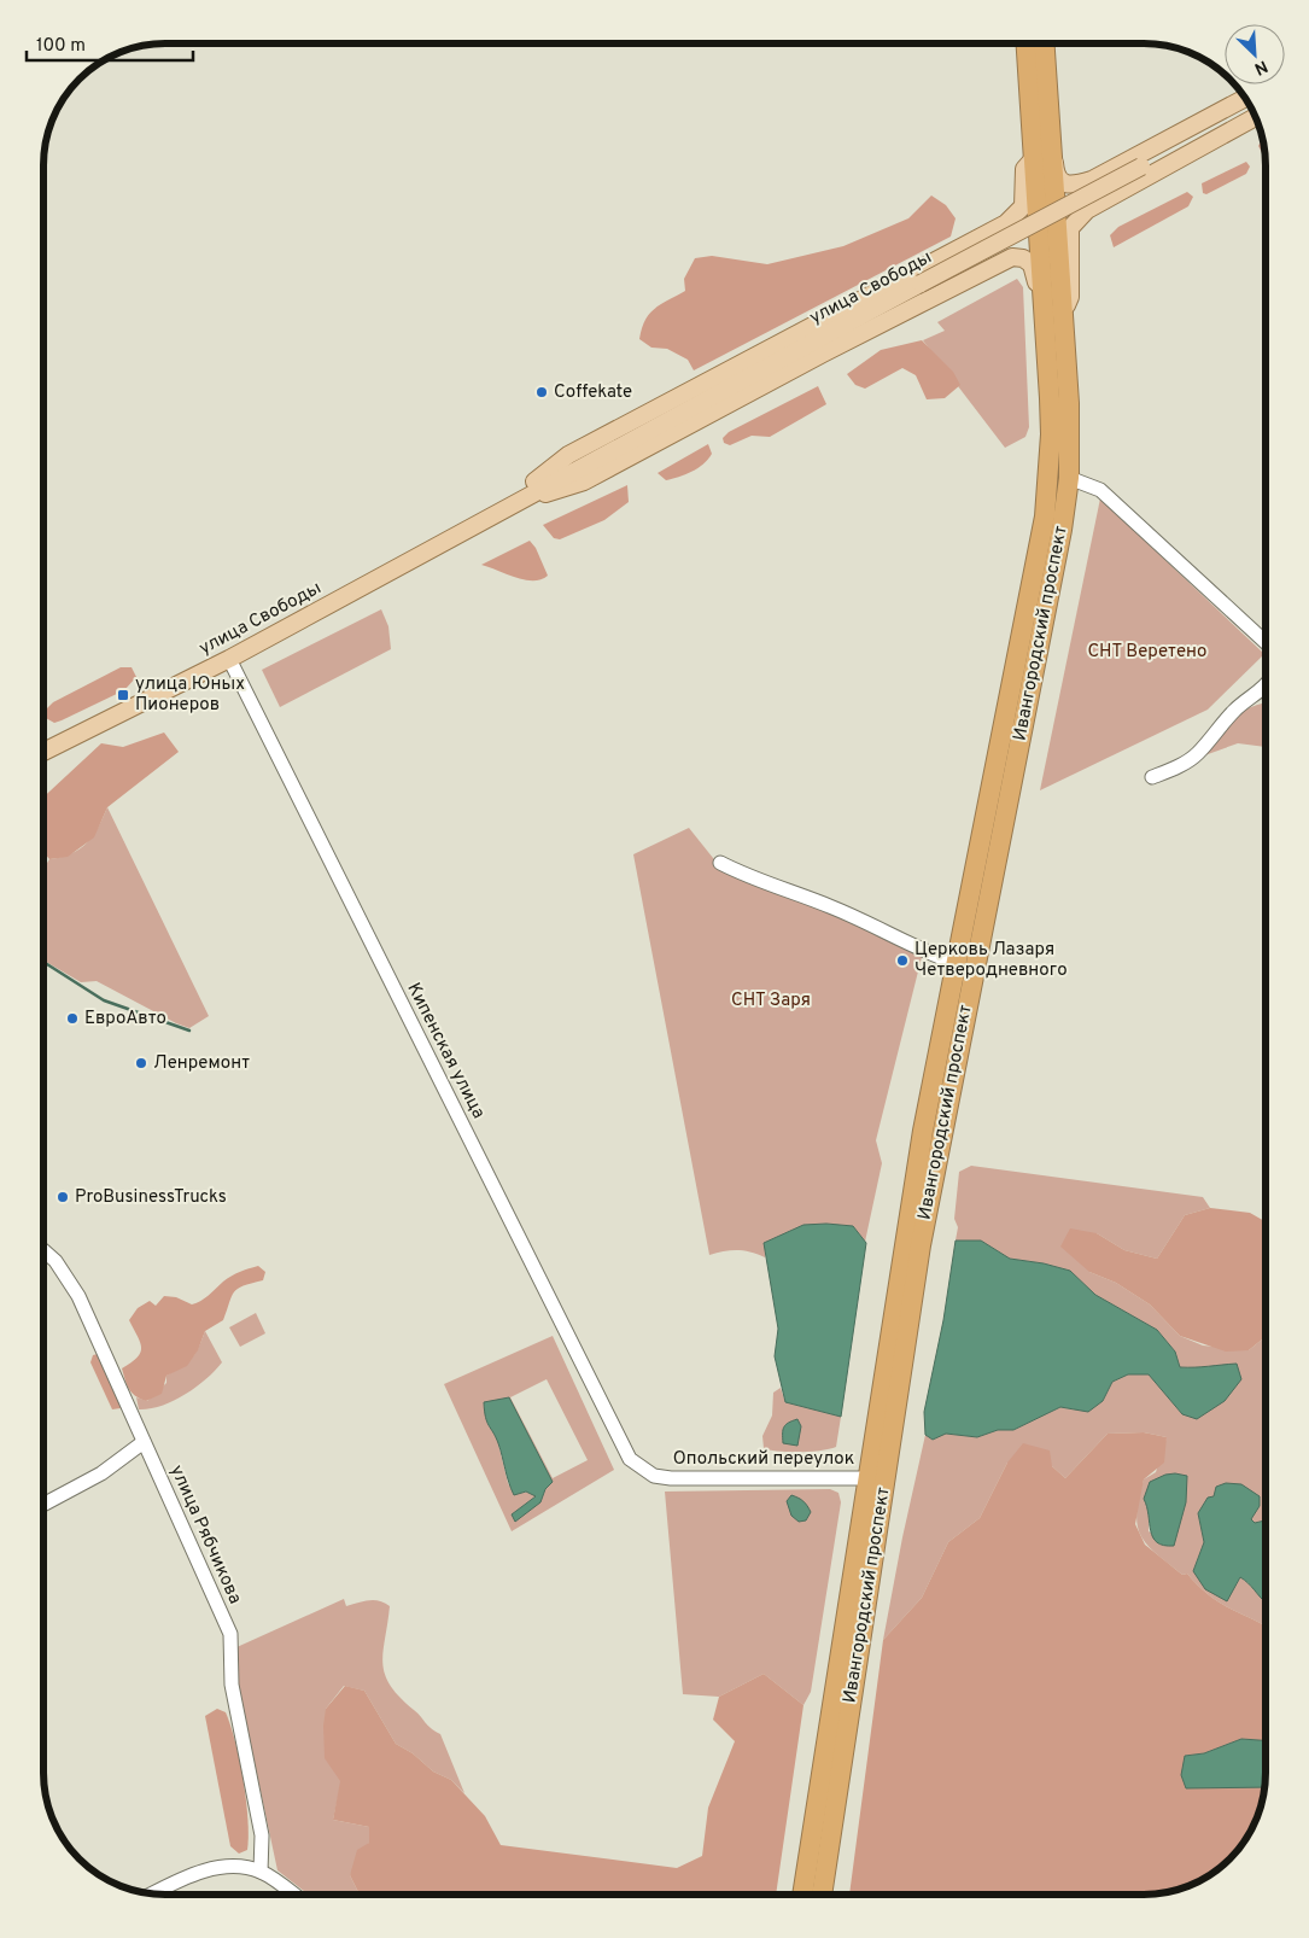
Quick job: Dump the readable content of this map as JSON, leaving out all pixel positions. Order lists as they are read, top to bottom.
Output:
{
  "streets": {
    "highway": ["Ивангородский проспект"],
    "main road": ["улица Свободы"],
    "street": ["Кипенская улица", "Опольский переулок", "улица Рябчикова"]
  },
  "crossings": [
    ["улица Свободы", "Ивангородский проспект"],
    ["улица Свободы", "Кипенская улица"],
    ["Ивангородский проспект", "Опольский переулок"],
    ["Кипенская улица", "Опольский переулок"]
  ],
  "parks": ["СНТ Веретено", "СНТ Заря"],
  "places": {
    "other": [
      "Coffekate",
      "Церковь Лазаря Четверодневного",
      "ЕвроАвто",
      "Ленремонт",
      "ProBusinessTrucks"
    ],
    "transit": ["улица Юных Пионеров"]
  },
  "scale_bar": "100 m",
  "north": "bottom right"
}
